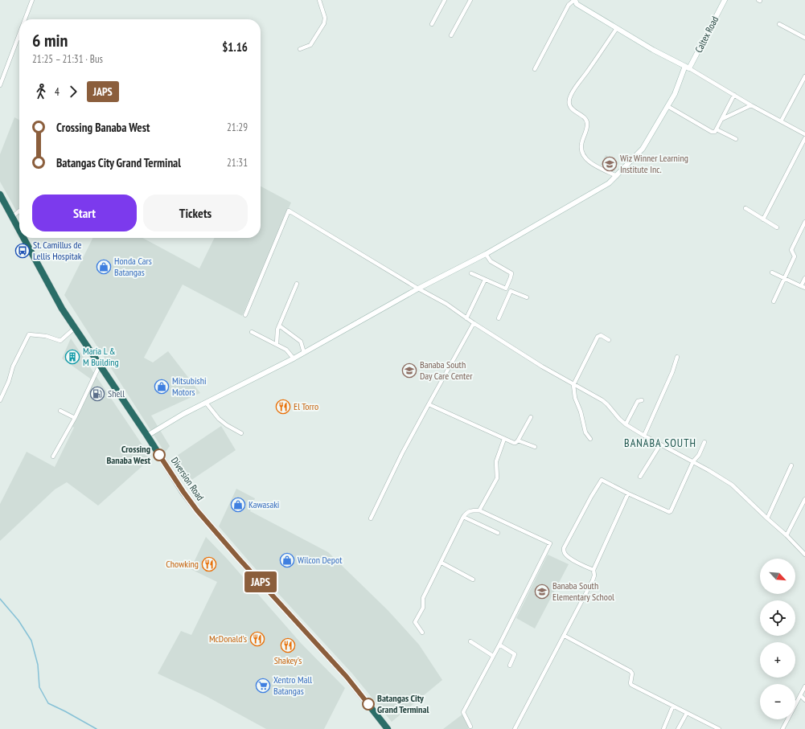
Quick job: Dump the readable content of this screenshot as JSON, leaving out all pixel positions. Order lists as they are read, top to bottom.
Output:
{
  "streets": {
    "highway": ["Diversion Road"],
    "street": ["Caltex Road"]
  },
  "crossings": [
    ["Caltex Road", "Diversion Road"]
  ],
  "districts": ["BANABA SOUTH"],
  "places": {
    "school or university": ["Wiz Winner Learning Institute Inc.", "Banaba South Day Care Center", "Banaba South Elementary School"],
    "bus stop": ["St. Camillus de Lellis Hospitak"],
    "shop": [
      "Honda Cars Batangas",
      "Mitsubishi Motors",
      "Kawasaki",
      "Wilcon Depot"
    ],
    "building": ["Maria L & M Building"],
    "fuel station": ["Shell"],
    "restaurant": [
      "El Torro",
      "Chowking",
      "McDonald's",
      "Shakey's"
    ],
    "other": ["Crossing Banaba West", "Batangas City Grand Terminal"],
    "supermarket": ["Xentro Mall Batangas"]
  },
  "lines": ["bus line JAPS"],
  "north": "bottom right",
  "page": {
    "on_map": "JAPS",
    "heading": ["6 min", "21:25 – 21:31 · Bus", "$1.16"],
    "legs": ["4", "JAPS"],
    "list": [
      {
        "name": "Crossing Banaba West",
        "value": "21:29"
      },
      {
        "name": "Batangas City Grand Terminal",
        "value": "21:31"
      }
    ],
    "buttons": ["Start", "Tickets"],
    "map_buttons": ["+", "−"]
  }
}
